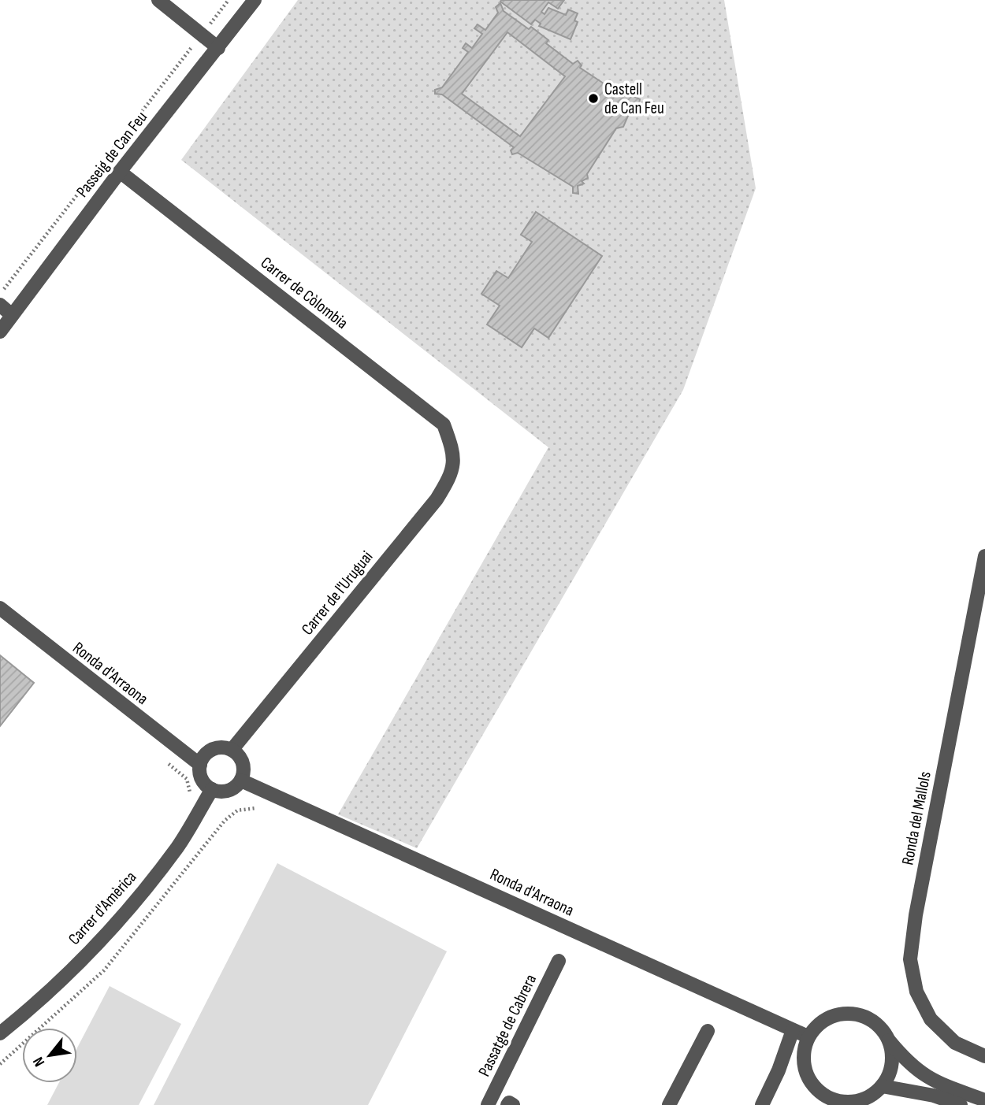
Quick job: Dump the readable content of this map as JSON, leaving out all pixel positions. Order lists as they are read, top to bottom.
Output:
{
  "streets": {
    "street": [
      "Passeig de Can Feu",
      "Carrer de Còlombia",
      "Carrer de l'Uruguai",
      "Ronda d'Arraona",
      "Ronda del Mallols",
      "Carrer d'Amèrica",
      "Passatge de Cabrera"
    ]
  },
  "crossings": [
    ["Passeig de Can Feu", "Carrer de Còlombia"],
    ["Carrer de Còlombia", "Carrer de l'Uruguai"],
    ["Carrer de l'Uruguai", "Ronda d'Arraona"],
    ["Carrer de l'Uruguai", "Carrer d'Amèrica"],
    ["Ronda d'Arraona", "Carrer d'Amèrica"]
  ],
  "places": ["Castell de Can Feu"],
  "north": "bottom left"
}
